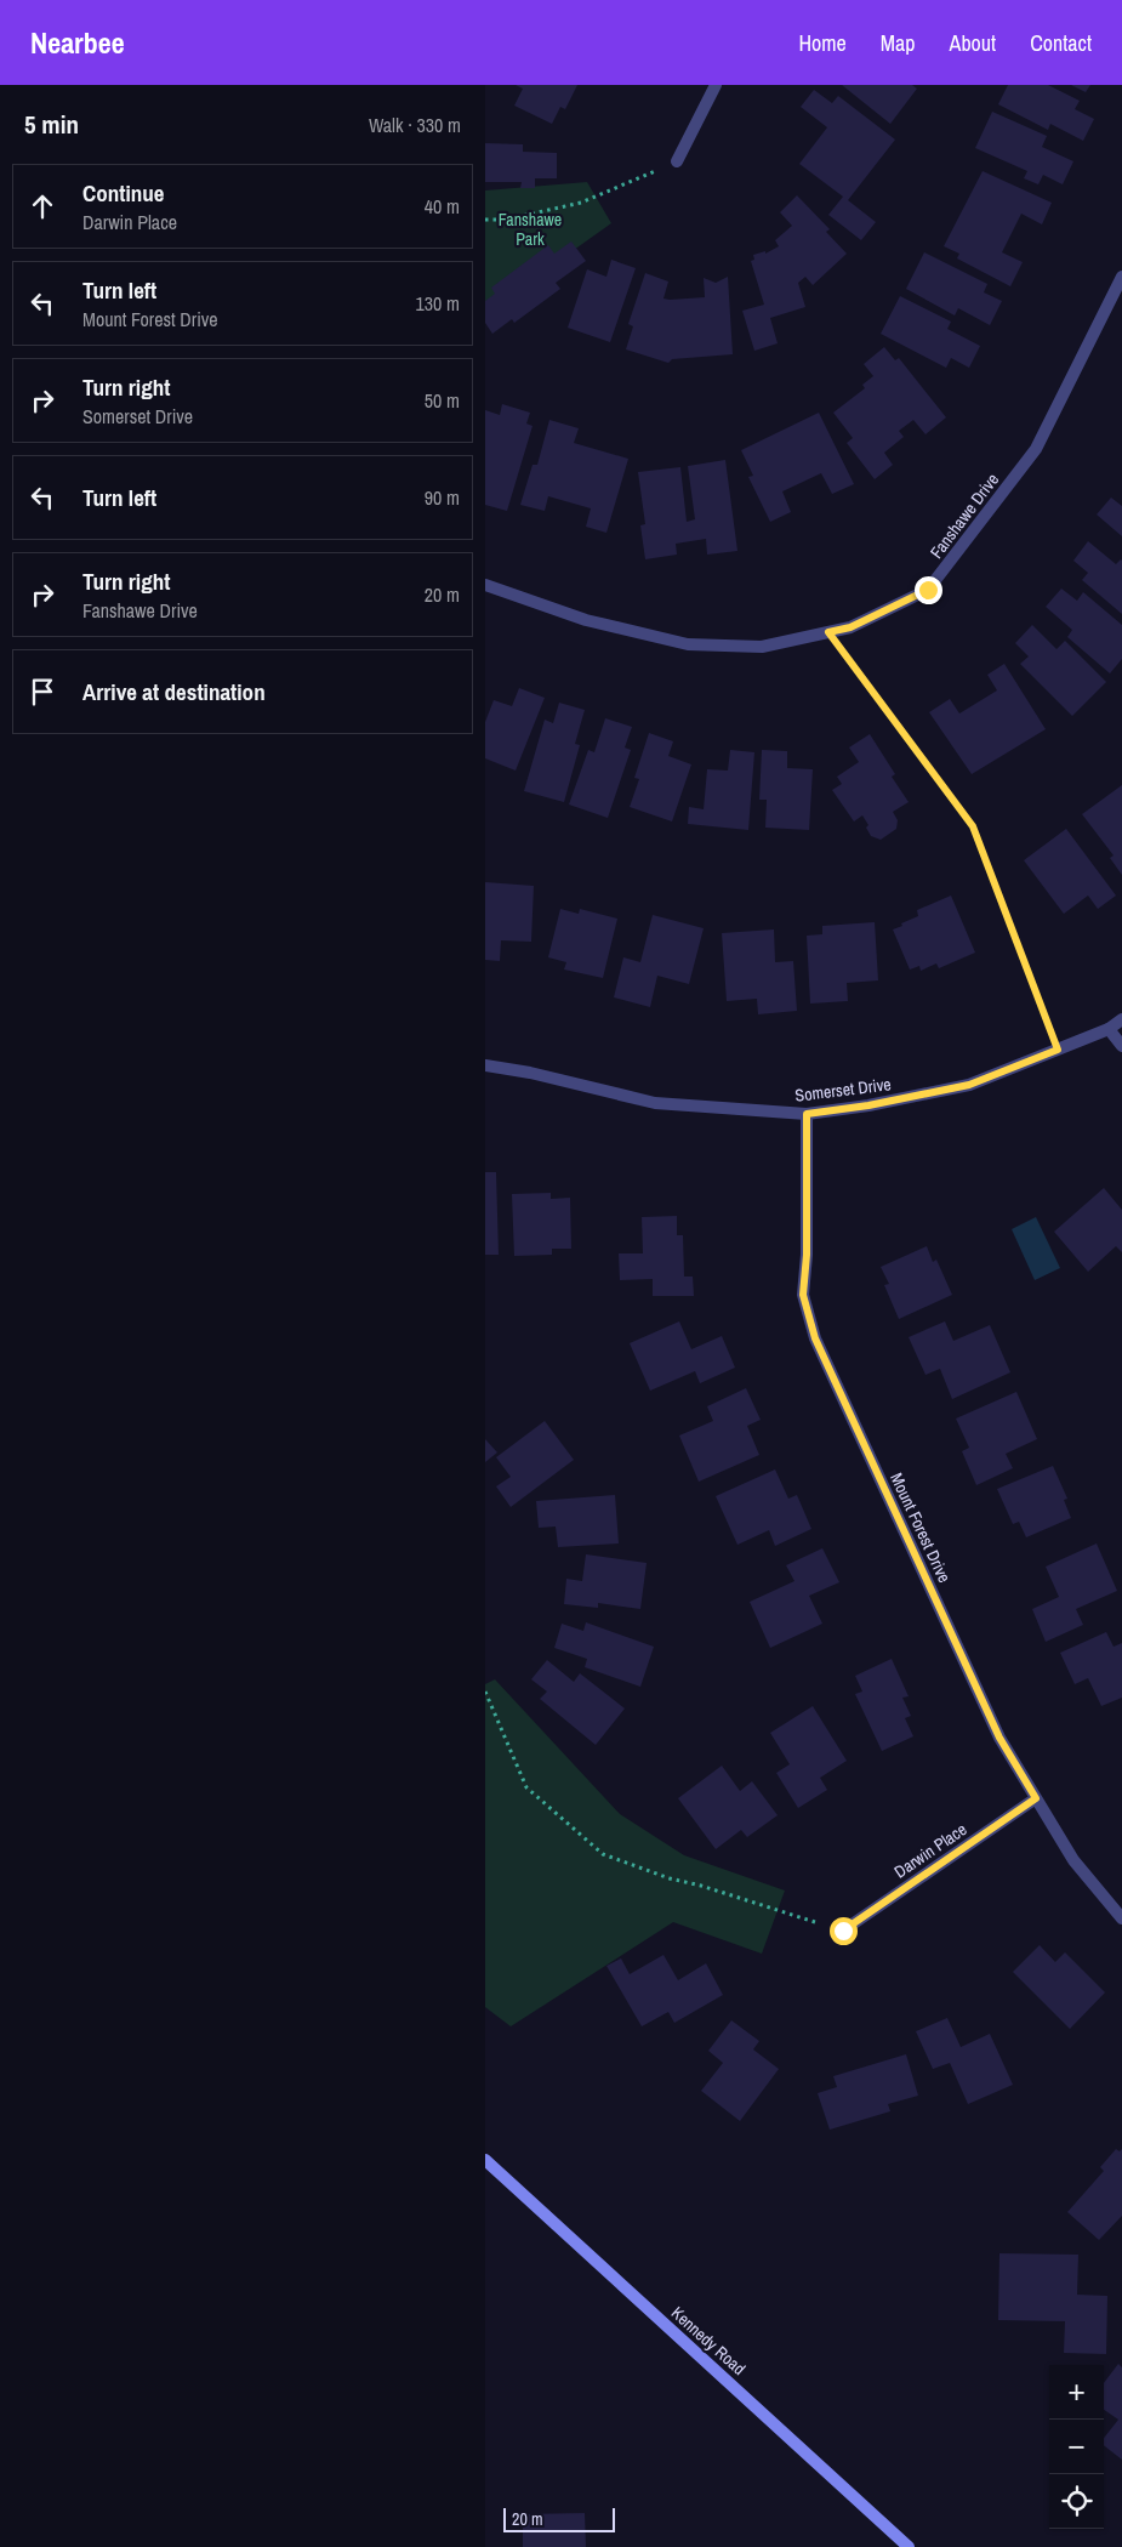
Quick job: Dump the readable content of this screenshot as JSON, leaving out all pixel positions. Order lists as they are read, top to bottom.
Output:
{
  "streets": {
    "main road": ["Kennedy Road"],
    "street": [
      "Fanshawe Drive",
      "Somerset Drive",
      "Mount Forest Drive",
      "Darwin Place"
    ]
  },
  "crossings": [
    ["Somerset Drive", "Mount Forest Drive"],
    ["Mount Forest Drive", "Darwin Place"]
  ],
  "parks": ["Fanshawe Park"],
  "scale_bar": "20 m",
  "page": {
    "header": "Nearbee",
    "nav": [
      "Home",
      "Map",
      "About",
      "Contact"
    ],
    "heading": ["5 min", "Walk · 330 m"],
    "list": [
      ["Continue", "Darwin Place", "40 m"],
      ["Turn left", "Mount Forest Drive", "130 m"],
      ["Turn right", "Somerset Drive", "50 m"],
      ["Turn left", "90 m"],
      ["Turn right", "Fanshawe Drive", "20 m"],
      "Arrive at destination"
    ],
    "map_buttons": ["+", "−"],
    "scale": "20 m"
  }
}
